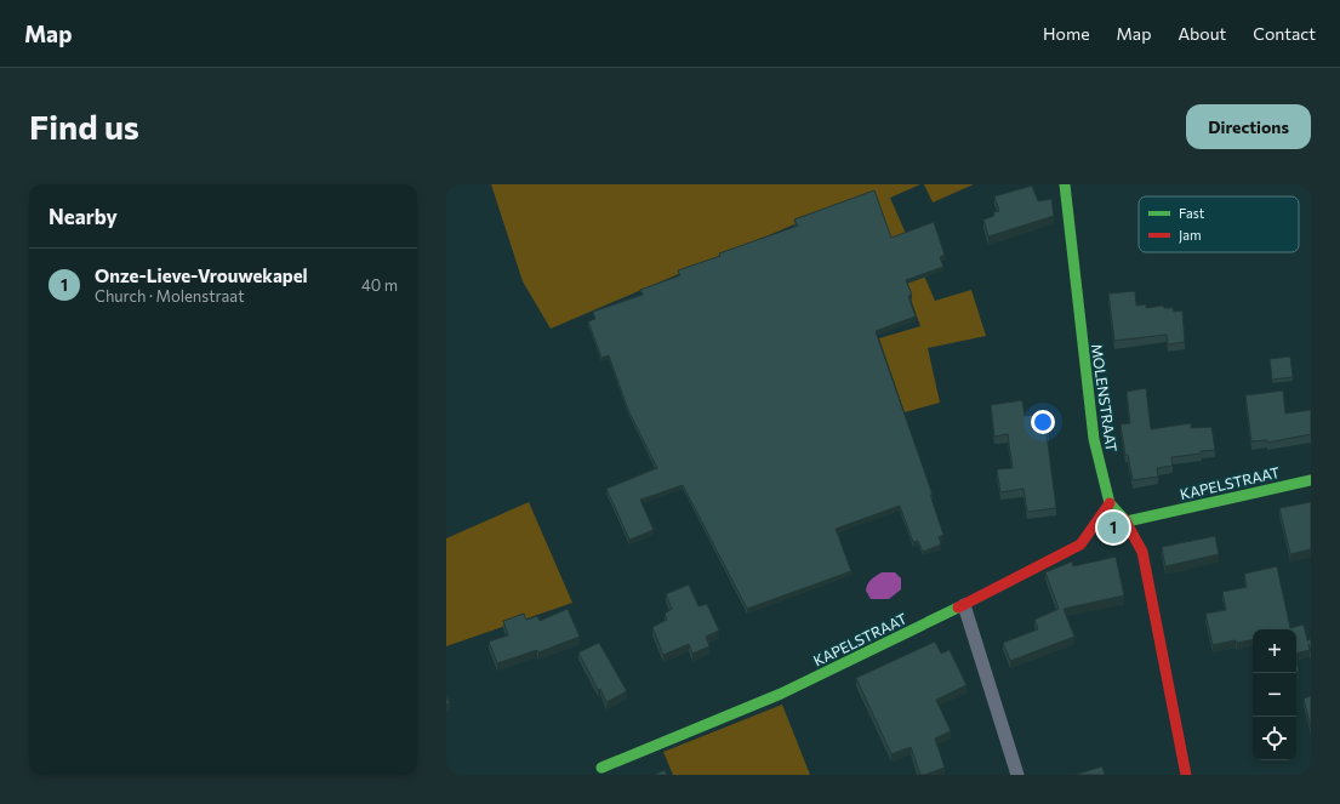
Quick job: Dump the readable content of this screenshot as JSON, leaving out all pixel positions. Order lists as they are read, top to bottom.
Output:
{
  "streets": {
    "street": ["MOLENSTRAAT", "KAPELSTRAAT"]
  },
  "crossings": [
    ["MOLENSTRAAT", "KAPELSTRAAT"]
  ],
  "legend": ["Fast", "Jam"],
  "page": {
    "header": "Map",
    "nav": [
      "Home",
      "Map",
      "About",
      "Contact"
    ],
    "buttons": "Directions",
    "title": "Find us",
    "heading": "Nearby",
    "list": [
      {
        "mark": "1",
        "name": "Onze-Lieve-Vrouwekapel",
        "note": "Church · Molenstraat",
        "value": "40 m"
      }
    ],
    "pins": "1",
    "map_buttons": ["+", "−"]
  }
}
